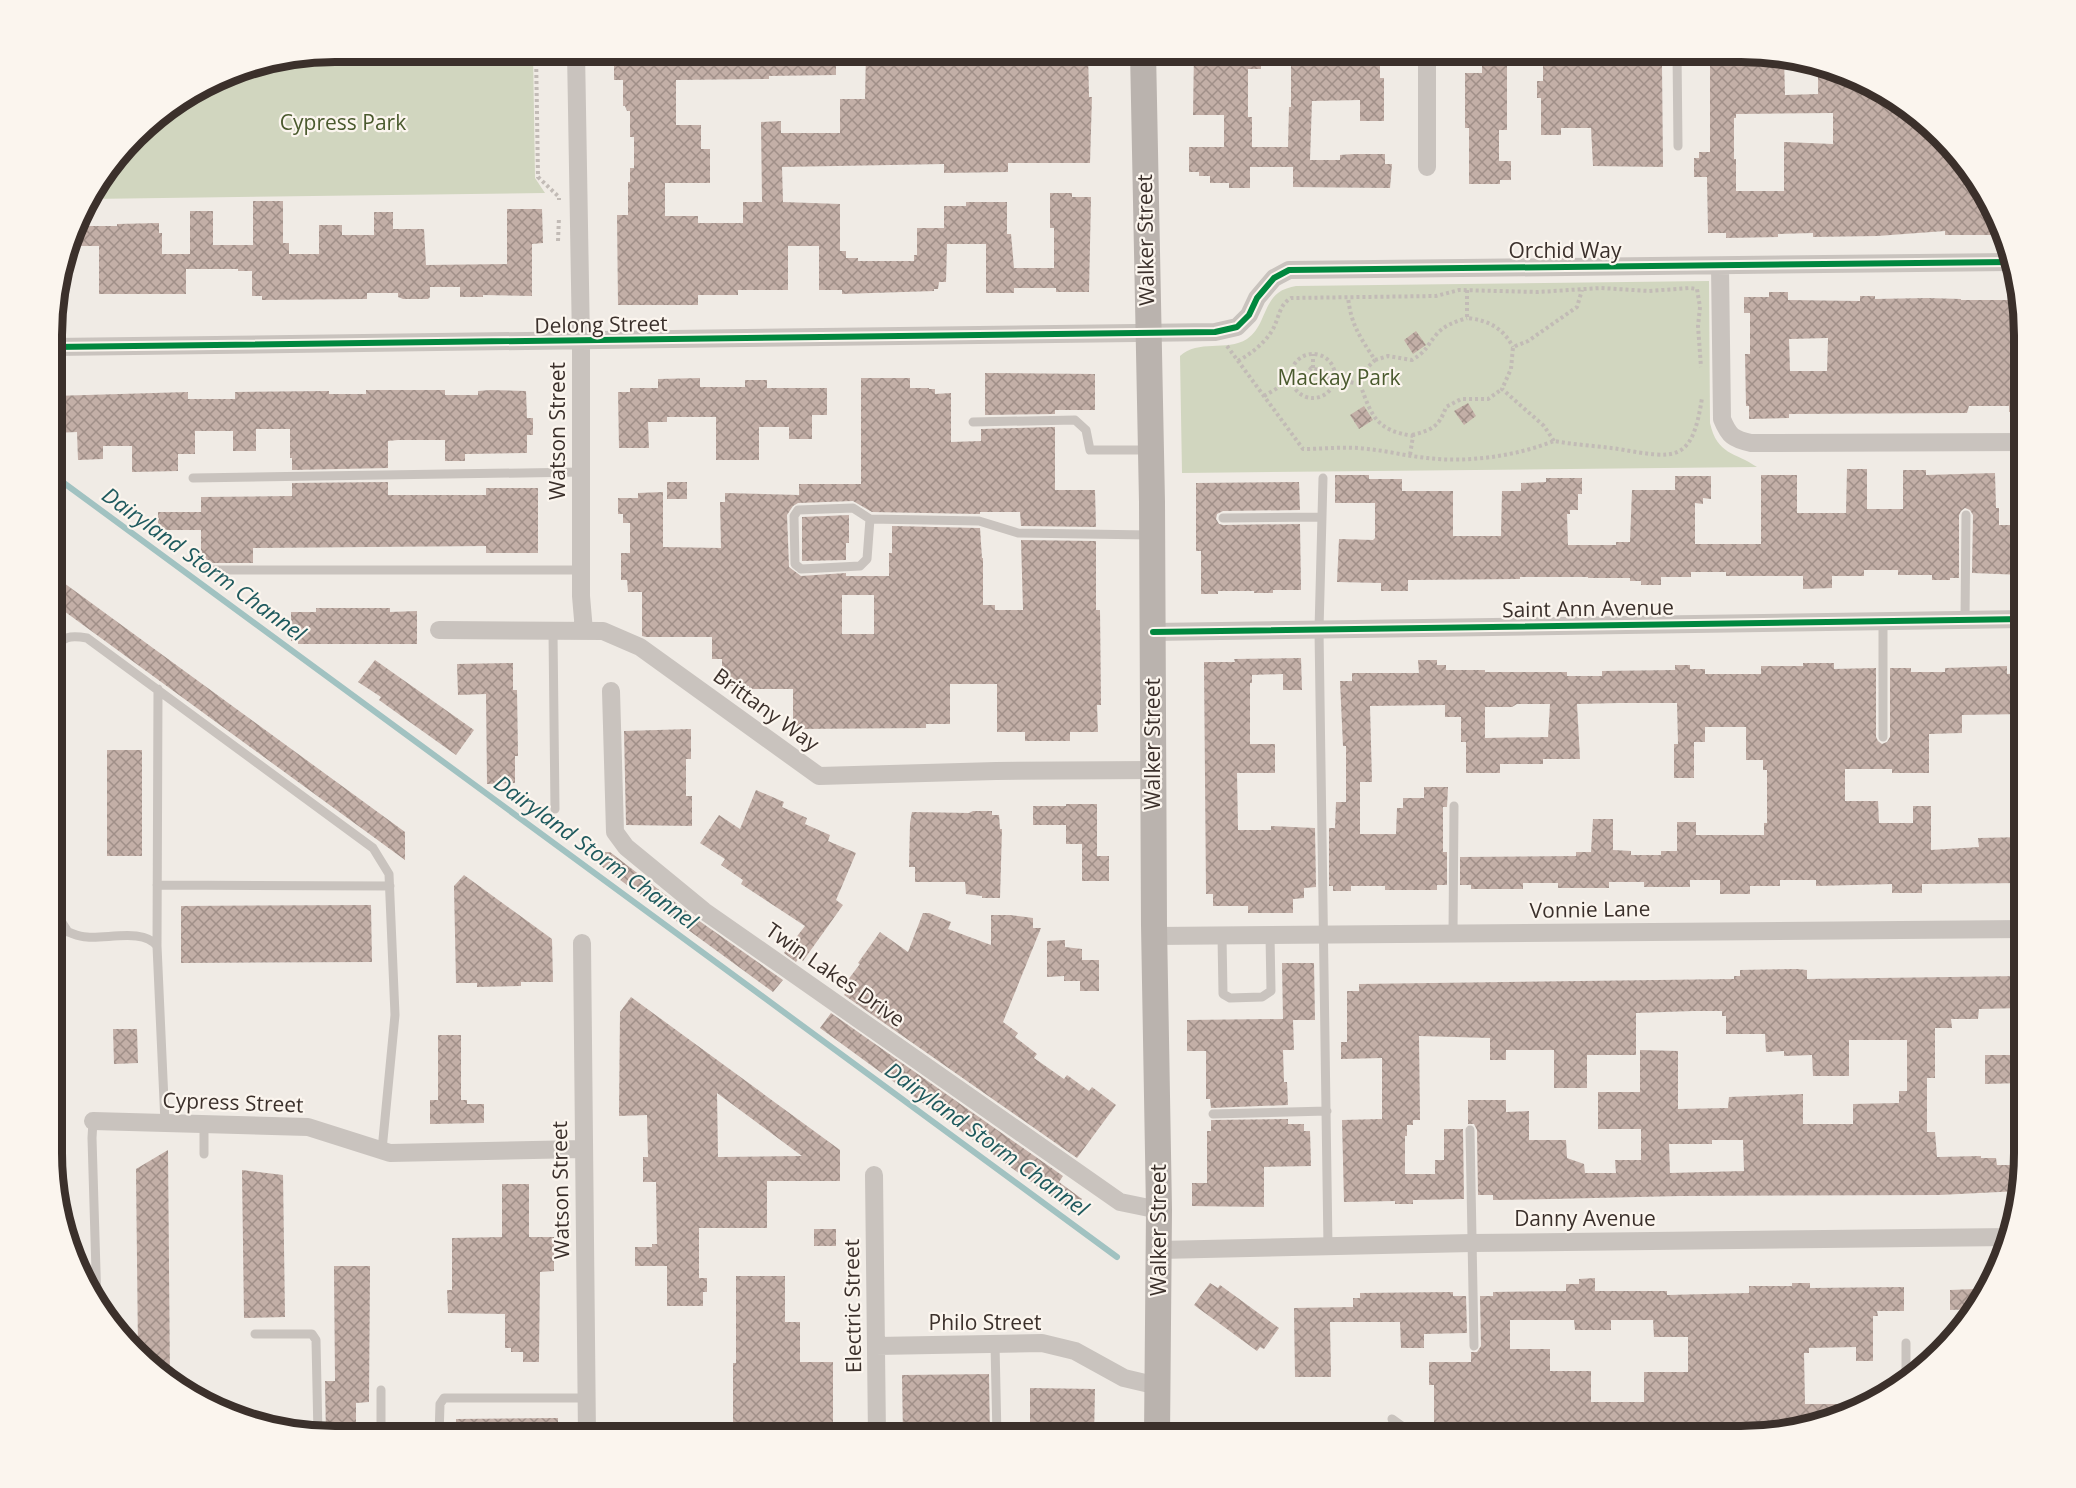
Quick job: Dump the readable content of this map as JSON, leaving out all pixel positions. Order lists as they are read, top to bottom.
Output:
{
  "streets": {
    "main road": ["Walker Street"],
    "street": [
      "Orchid Way",
      "Delong Street",
      "Watson Street",
      "Saint Ann Avenue",
      "Brittany Way",
      "Vonnie Lane",
      "Twin Lakes Drive",
      "Cypress Street",
      "Danny Avenue",
      "Electric Street",
      "Philo Street"
    ]
  },
  "crossings": [
    ["Walker Street", "Orchid Way"],
    ["Walker Street", "Delong Street"],
    ["Walker Street", "Saint Ann Avenue"],
    ["Walker Street", "Brittany Way"],
    ["Walker Street", "Vonnie Lane"],
    ["Walker Street", "Twin Lakes Drive"],
    ["Walker Street", "Danny Avenue"],
    ["Walker Street", "Philo Street"],
    ["Orchid Way", "Delong Street"],
    ["Delong Street", "Watson Street"],
    ["Watson Street", "Brittany Way"],
    ["Watson Street", "Cypress Street"],
    ["Electric Street", "Philo Street"]
  ],
  "water": ["Dairyland Storm Channel"],
  "parks": ["Cypress Park", "Mackay Park"]
}
